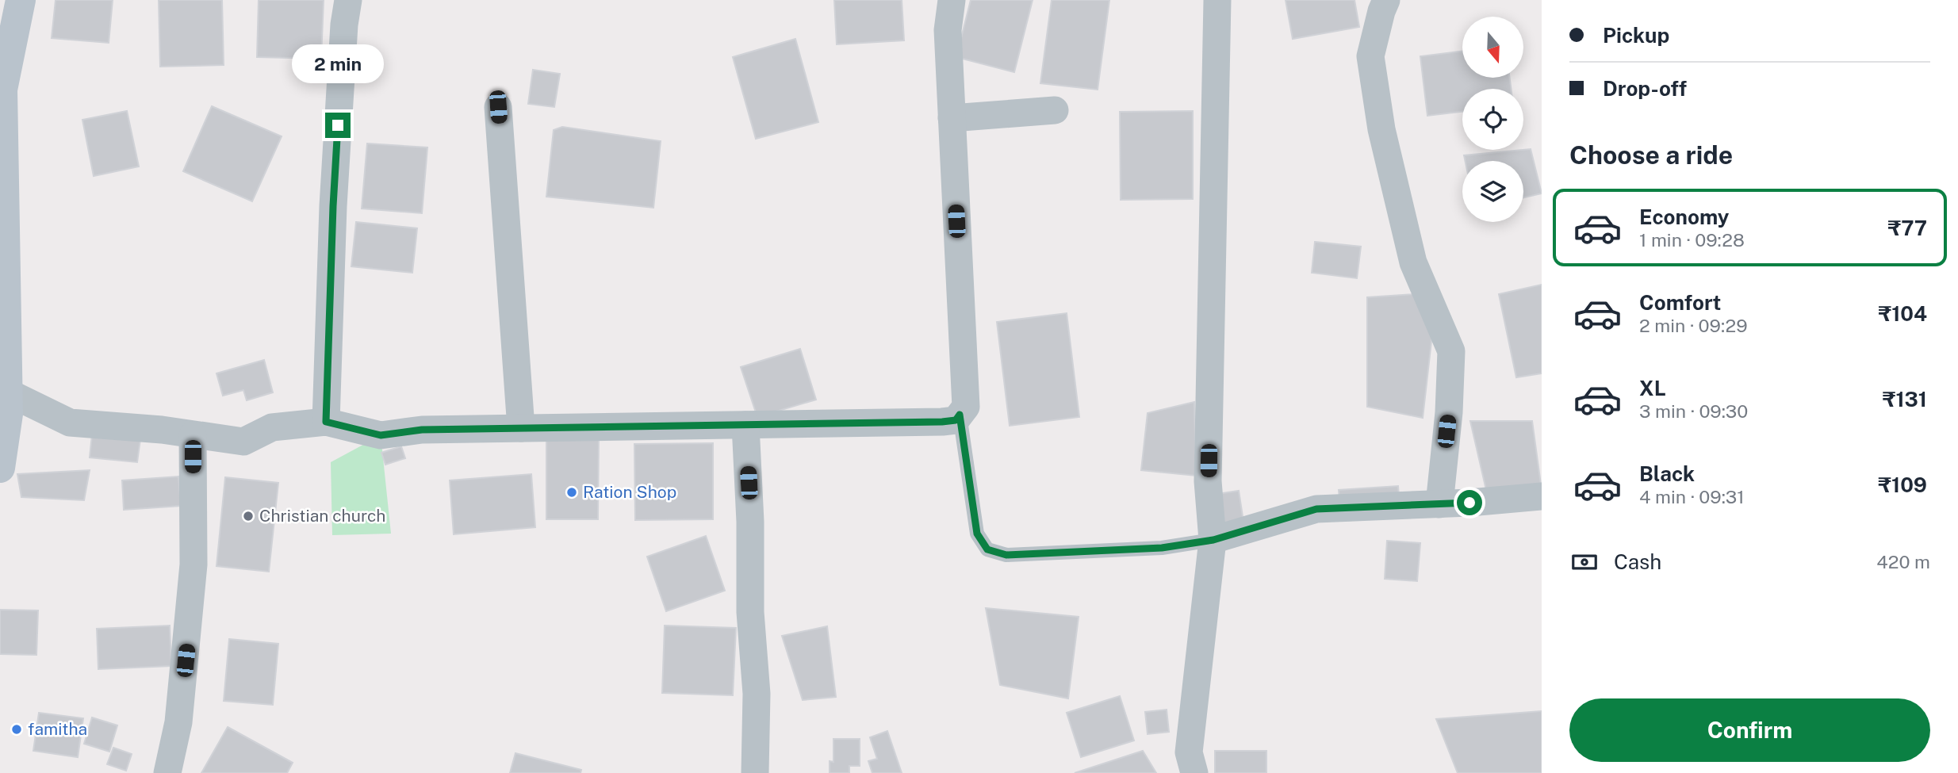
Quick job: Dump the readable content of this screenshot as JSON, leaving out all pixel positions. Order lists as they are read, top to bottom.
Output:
{
  "places": ["Ration Shop", "Christian church", "famitha"],
  "north": "bottom",
  "page": {
    "banner": ["Pickup", "Drop-off"],
    "bubble": "2 min",
    "heading": "Choose a ride",
    "list": [
      {
        "name": "Economy",
        "note": "1 min · 09:28",
        "value": "₹77"
      },
      {
        "name": "Comfort",
        "note": "2 min · 09:29",
        "value": "₹104"
      },
      {
        "name": "XL",
        "note": "3 min · 09:30",
        "value": "₹131"
      },
      {
        "name": "Black",
        "note": "4 min · 09:31",
        "value": "₹109"
      }
    ],
    "pay": ["Cash", "420 m"],
    "buttons": "Confirm"
  }
}
